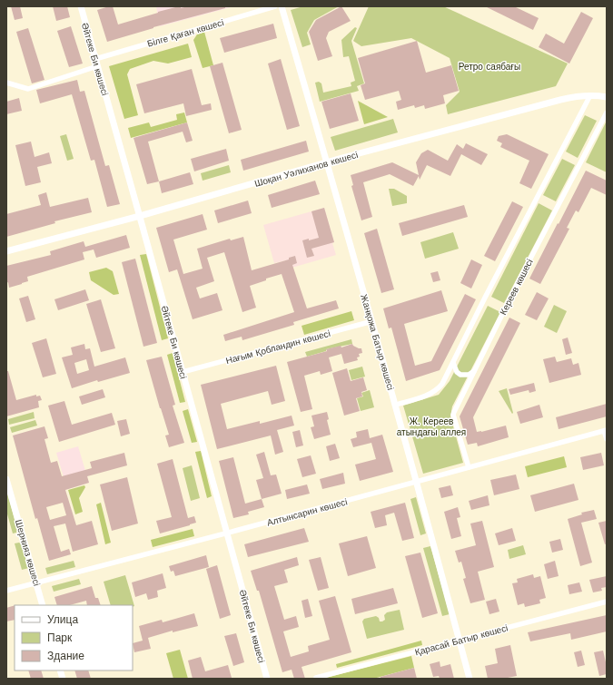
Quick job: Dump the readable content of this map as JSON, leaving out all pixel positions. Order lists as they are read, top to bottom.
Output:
{
  "streets": {
    "street": [
      "Білге Қаған көшесі",
      "Әйтеке Би көшесі",
      "Шоқан Уәлиханов көшесі",
      "Кереев көшесі",
      "Жанқожа Батыр көшесі",
      "Нағым Қобландин көшесі",
      "Алтынсарин көшесі",
      "Шернияз көшесі",
      "Қарасай Батыр көшесі"
    ]
  },
  "crossings": [
    ["Білге Қаған көшесі", "Әйтеке Би көшесі"],
    ["Әйтеке Би көшесі", "Шоқан Уәлиханов көшесі"],
    ["Әйтеке Би көшесі", "Нағым Қобландин көшесі"],
    ["Әйтеке Би көшесі", "Алтынсарин көшесі"],
    ["Шоқан Уәлиханов көшесі", "Жанқожа Батыр көшесі"],
    ["Кереев көшесі", "Алтынсарин көшесі"],
    ["Жанқожа Батыр көшесі", "Нағым Қобландин көшесі"],
    ["Жанқожа Батыр көшесі", "Алтынсарин көшесі"],
    ["Жанқожа Батыр көшесі", "Қарасай Батыр көшесі"],
    ["Алтынсарин көшесі", "Шернияз көшесі"]
  ],
  "parks": ["Ретро саябағы", "Ж. Кереев атындағы аллея"],
  "legend": ["Улица", "Парк", "Здание"]
}
